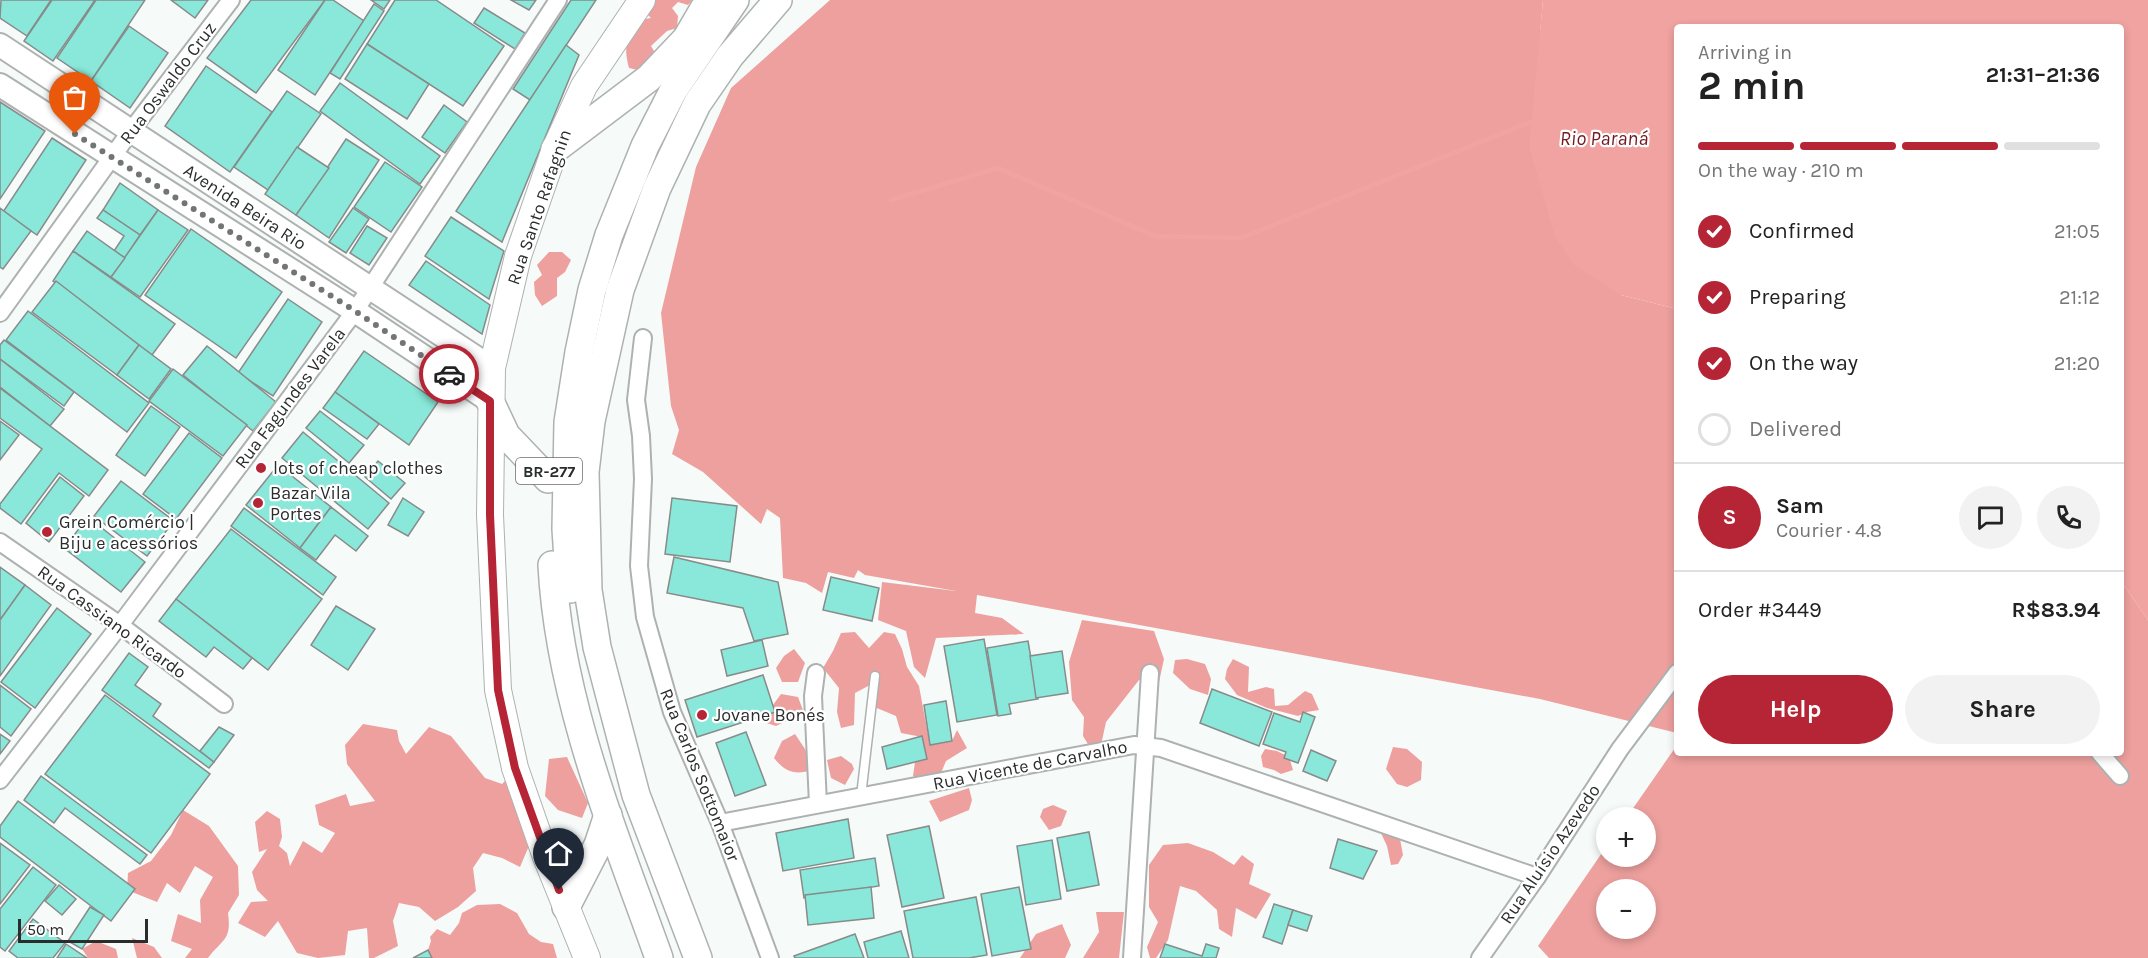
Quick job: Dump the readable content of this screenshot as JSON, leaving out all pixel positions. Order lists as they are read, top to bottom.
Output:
{
  "streets": {
    "highway": ["BR-277"],
    "main road": ["Avenida Beira Rio", "Rua Santo Rafagnin"],
    "street": [
      "Rua Oswaldo Cruz",
      "Rua Fagundes Varela",
      "Rua Cassiano Ricardo",
      "Rua Vicente de Carvalho",
      "Rua Carlos Sottomaior",
      "Rua Aluísio Azevedo"
    ]
  },
  "crossings": [
    ["Rua Oswaldo Cruz", "Avenida Beira Rio"],
    ["Avenida Beira Rio", "Rua Santo Rafagnin"],
    ["Avenida Beira Rio", "Rua Fagundes Varela"],
    ["Rua Fagundes Varela", "Rua Cassiano Ricardo"],
    ["Rua Vicente de Carvalho", "Rua Carlos Sottomaior"],
    ["Rua Vicente de Carvalho", "Rua Aluísio Azevedo"]
  ],
  "water": ["Rio Paraná"],
  "places": [
    "lots of cheap clothes",
    "Bazar Vila Portes",
    "Grein Comércio | Biju e acessórios",
    "Jovane Bonés"
  ],
  "scale_bar": "50 m",
  "page": {
    "heading": ["2 min", "Arriving in", "21:31–21:36"],
    "panel": [
      "Sam",
      "Courier · 4.8",
      "Order #3449",
      "R$83.94"
    ],
    "bar": "On the way · 210 m",
    "list": [
      ["Confirmed", "21:05"],
      ["Preparing", "21:12"],
      ["On the way", "21:20"],
      "Delivered"
    ],
    "round": "S",
    "buttons": ["Help", "Share"],
    "map_buttons": ["+", "−"],
    "scale": "50 m"
  }
}
